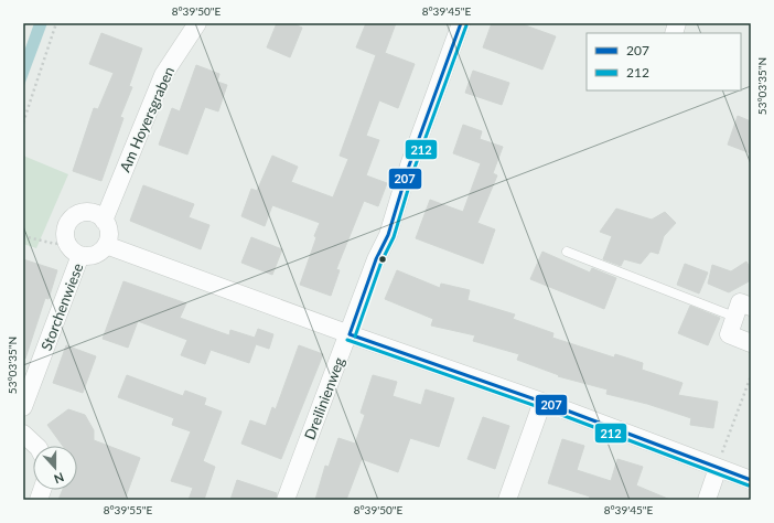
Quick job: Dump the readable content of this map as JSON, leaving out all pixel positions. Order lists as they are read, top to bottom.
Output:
{
  "streets": {
    "street": ["Am Hoyersgraben", "Storchenwiese", "Dreilinienweg"]
  },
  "crossings": [
    ["Am Hoyersgraben", "Storchenwiese"]
  ],
  "lines": ["transit line 207", "transit line 212"],
  "legend": ["207", "212"],
  "north": "bottom",
  "coordinates": [
    "8°39'50\"E",
    "8°39'45\"E",
    "53°03'35\"N",
    "8°39'55\"E"
  ]
}
